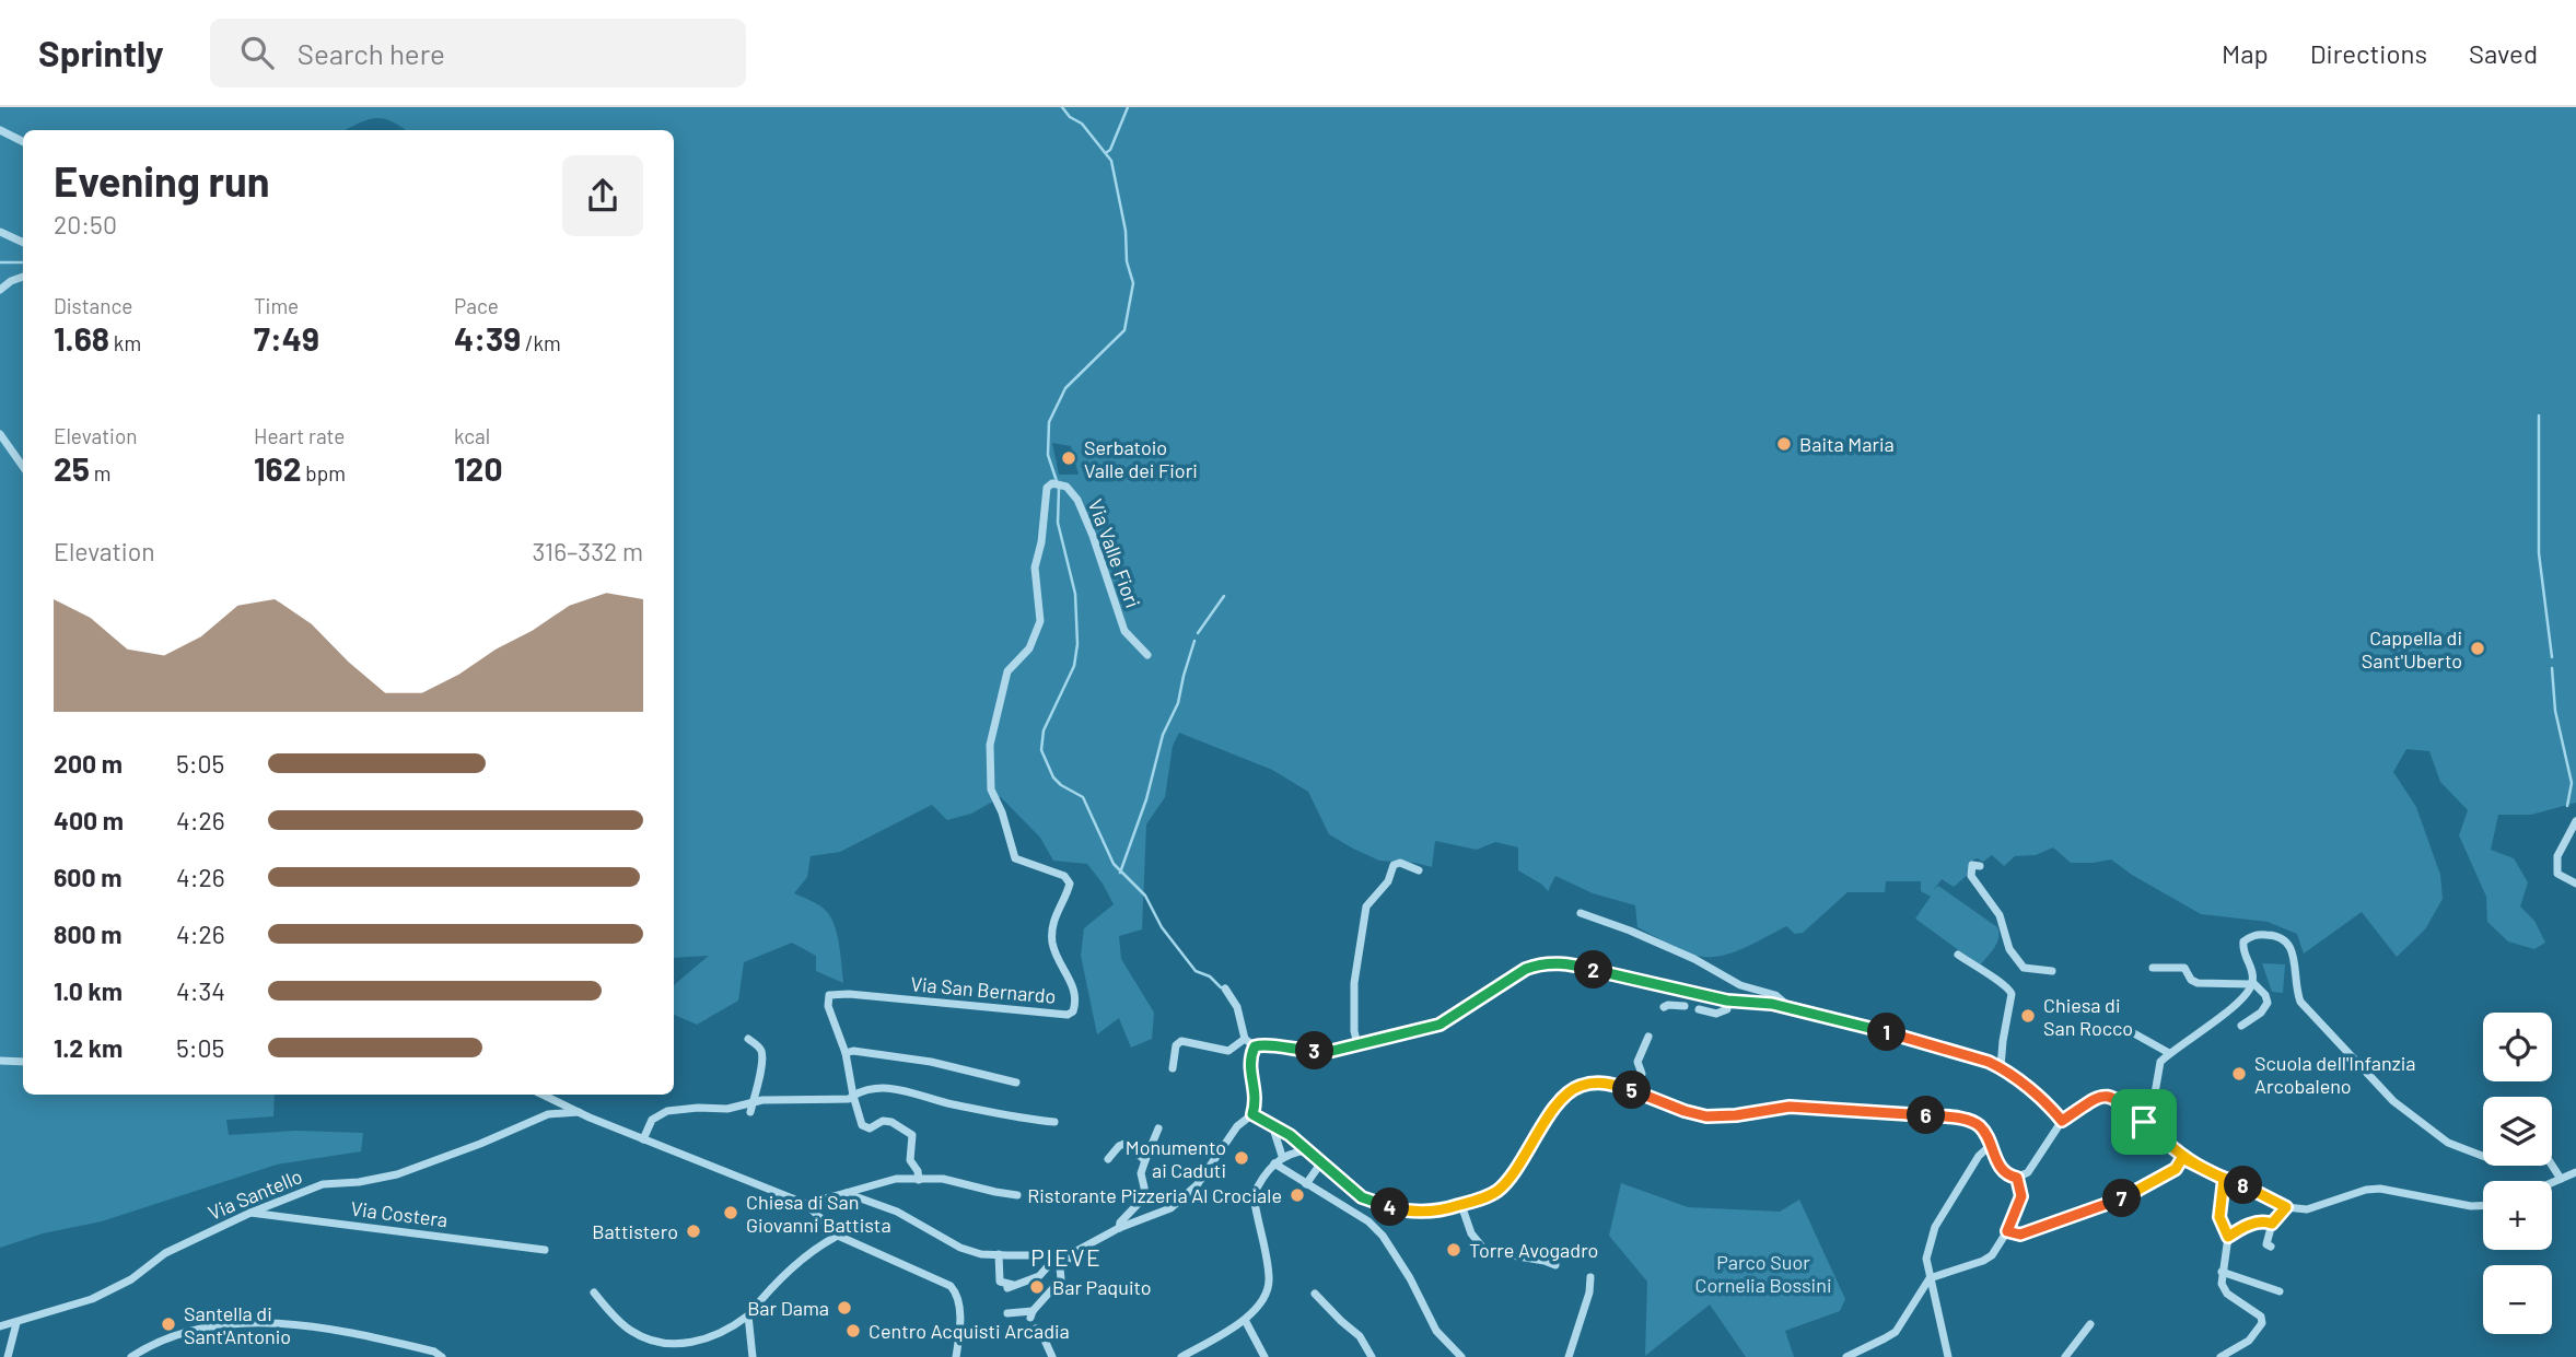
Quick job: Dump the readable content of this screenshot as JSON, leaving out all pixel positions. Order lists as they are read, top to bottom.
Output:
{
  "streets": {
    "street": [
      "Via Valle Fiori",
      "Via San Bernardo",
      "Via Santello",
      "Via Costera"
    ]
  },
  "crossings": [
    ["Via Valle Fiori", "Via San Bernardo"],
    ["Via Santello", "Via Costera"]
  ],
  "districts": ["PIEVE"],
  "parks": ["Parco Suor Cornelia Bossini"],
  "places": [
    "Baita Maria",
    "Serbatoio Valle dei Fiori",
    "Cappella di Sant'Uberto",
    "Chiesa di San Rocco",
    "Scuola dell'Infanzia Arcobaleno",
    "Monumento ai Caduti",
    "Ristorante Pizzeria Al Crociale",
    "Chiesa di San Giovanni Battista",
    "Battistero",
    "Torre Avogadro",
    "Bar Paquito",
    "Bar Dama",
    "Santella di Sant'Antonio",
    "Centro Acquisti Arcadia"
  ],
  "page": {
    "header": "Sprintly",
    "search": "Search here",
    "nav": ["Map", "Directions", "Saved"],
    "heading": ["Evening run", "20:50"],
    "stats": [
      ["Distance", "1.68 km"],
      ["Time", "7:49"],
      ["Pace", "4:39 /km"],
      ["Elevation", "25 m"],
      ["Heart rate", "162 bpm"],
      ["kcal", "120"]
    ],
    "chart": ["Elevation", "316–332 m"],
    "list": [
      {
        "name": "200 m",
        "note": "5:05"
      },
      {
        "name": "400 m",
        "note": "4:26"
      },
      {
        "name": "600 m",
        "note": "4:26"
      },
      {
        "name": "800 m",
        "note": "4:26"
      },
      {
        "name": "1.0 km",
        "note": "4:34"
      },
      {
        "name": "1.2 km",
        "note": "5:05"
      }
    ],
    "pins": [
      "2",
      "1",
      "3",
      "5",
      "6",
      "8",
      "7",
      "4"
    ],
    "map_buttons": ["+", "−"]
  }
}
